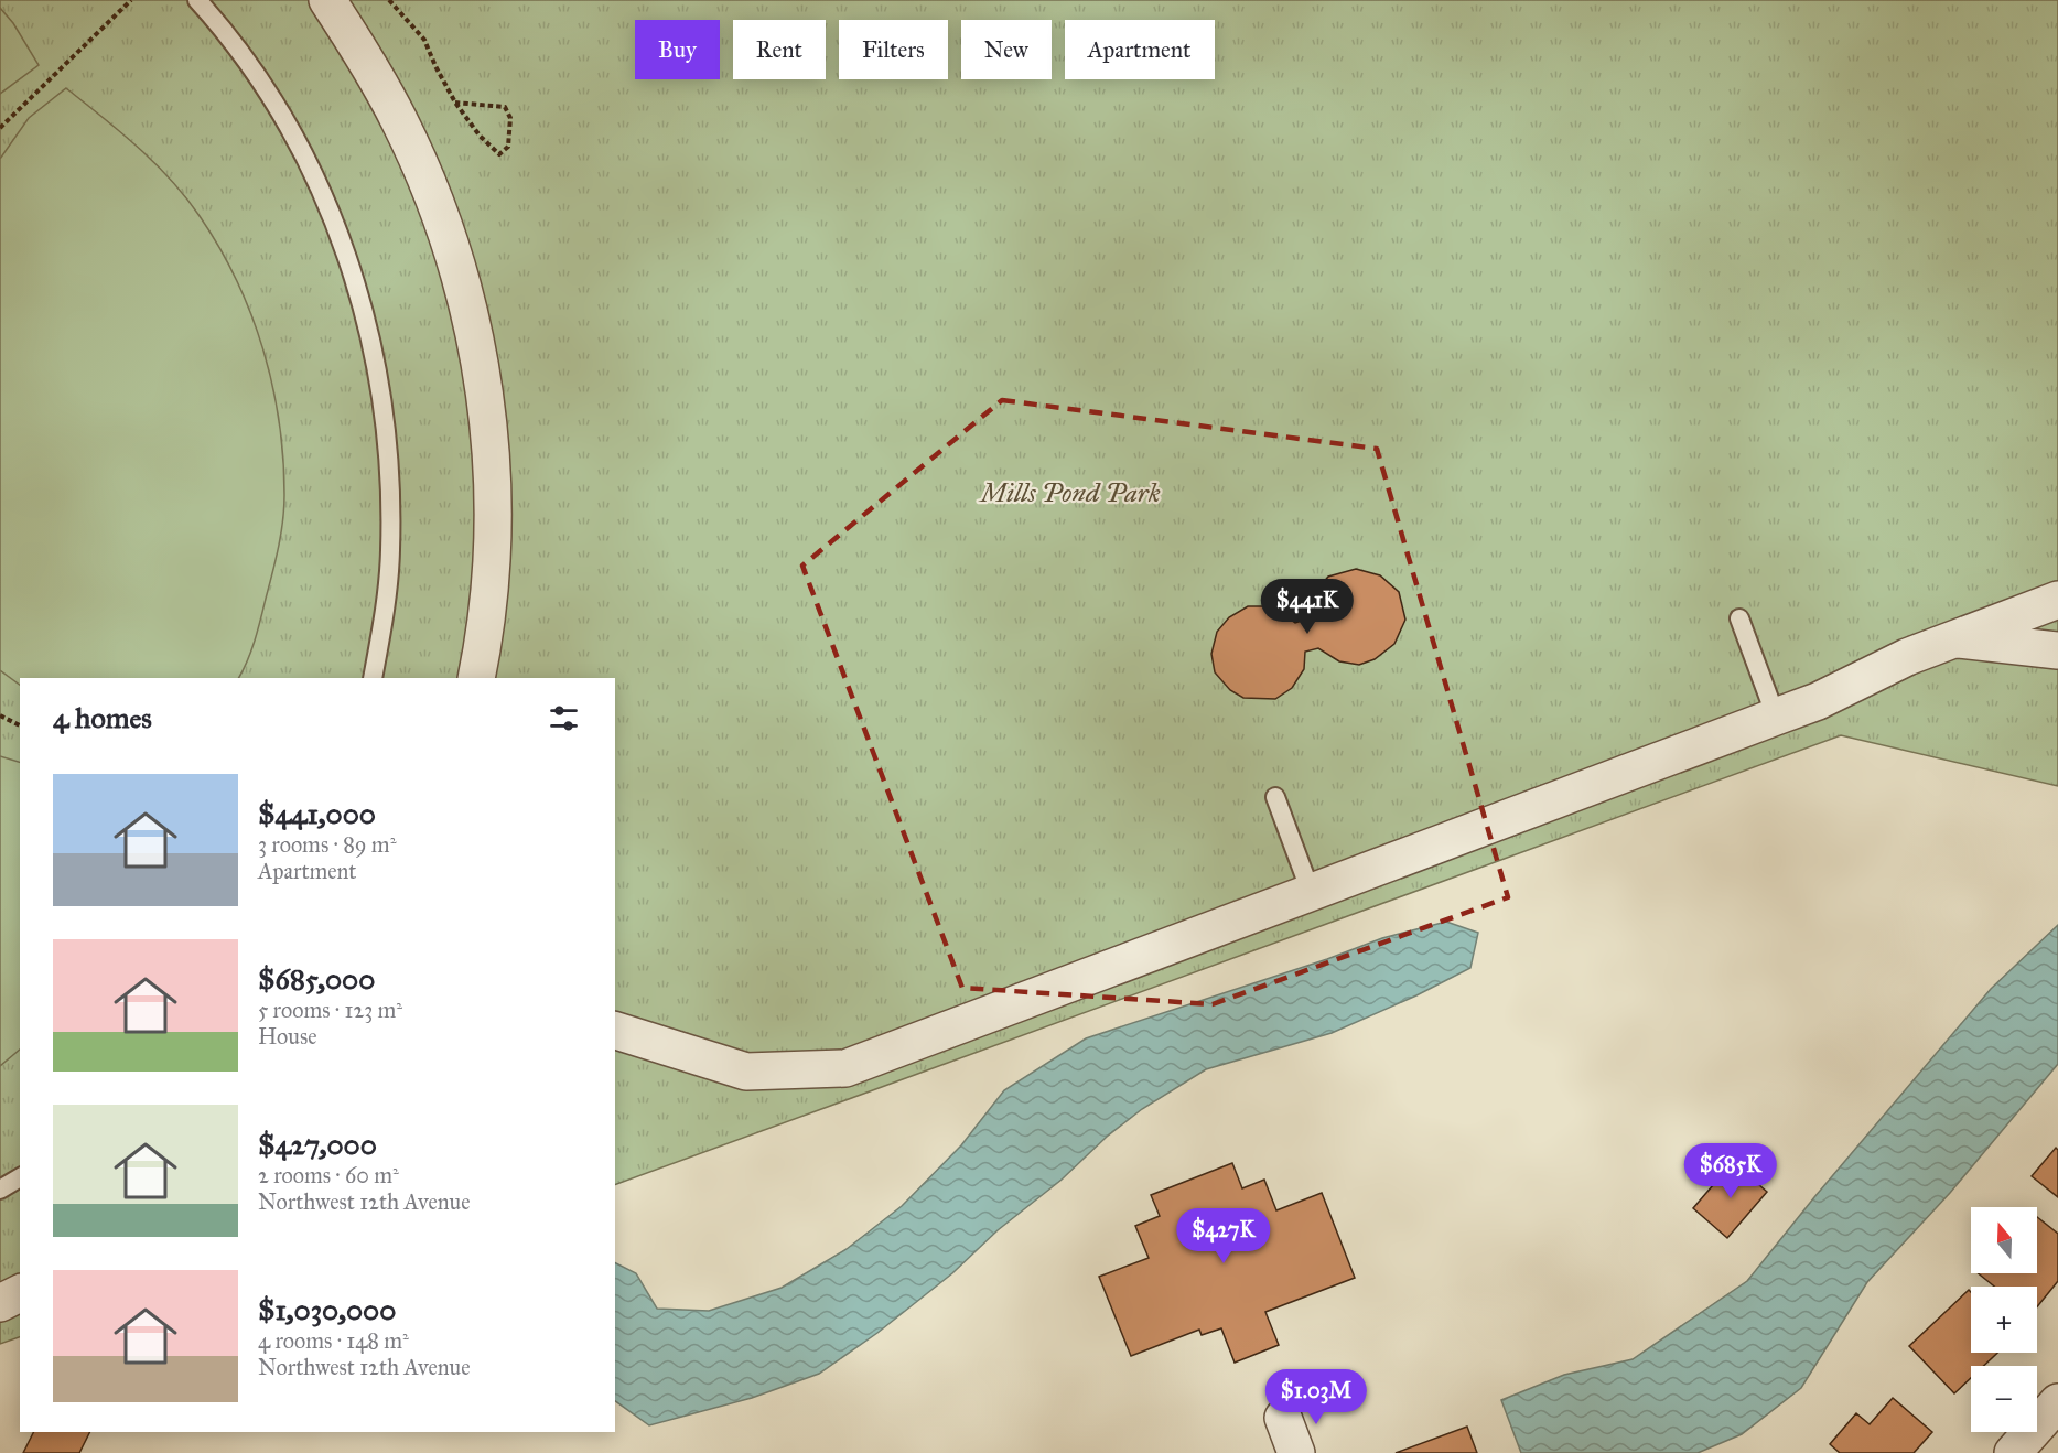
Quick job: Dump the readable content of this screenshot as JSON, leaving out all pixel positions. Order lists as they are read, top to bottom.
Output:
{
  "parks": ["Mills Pond Park"],
  "north": "top",
  "page": {
    "chip": [
      "Buy",
      "Rent",
      "Filters",
      "New",
      "Apartment"
    ],
    "price": [
      "$441K",
      "$685K",
      "$427K",
      "$1.03M"
    ],
    "heading": "4 homes",
    "list": [
      {
        "name": "$441,000",
        "note": "3 rooms · 89 m² · Apartment"
      },
      {
        "name": "$685,000",
        "note": "5 rooms · 123 m² · House"
      },
      {
        "name": "$427,000",
        "note": "2 rooms · 60 m² · Northwest 12th Avenue"
      },
      {
        "name": "$1,030,000",
        "note": "4 rooms · 148 m² · Northwest 12th Avenue"
      }
    ],
    "map_buttons": ["+", "−"]
  }
}
